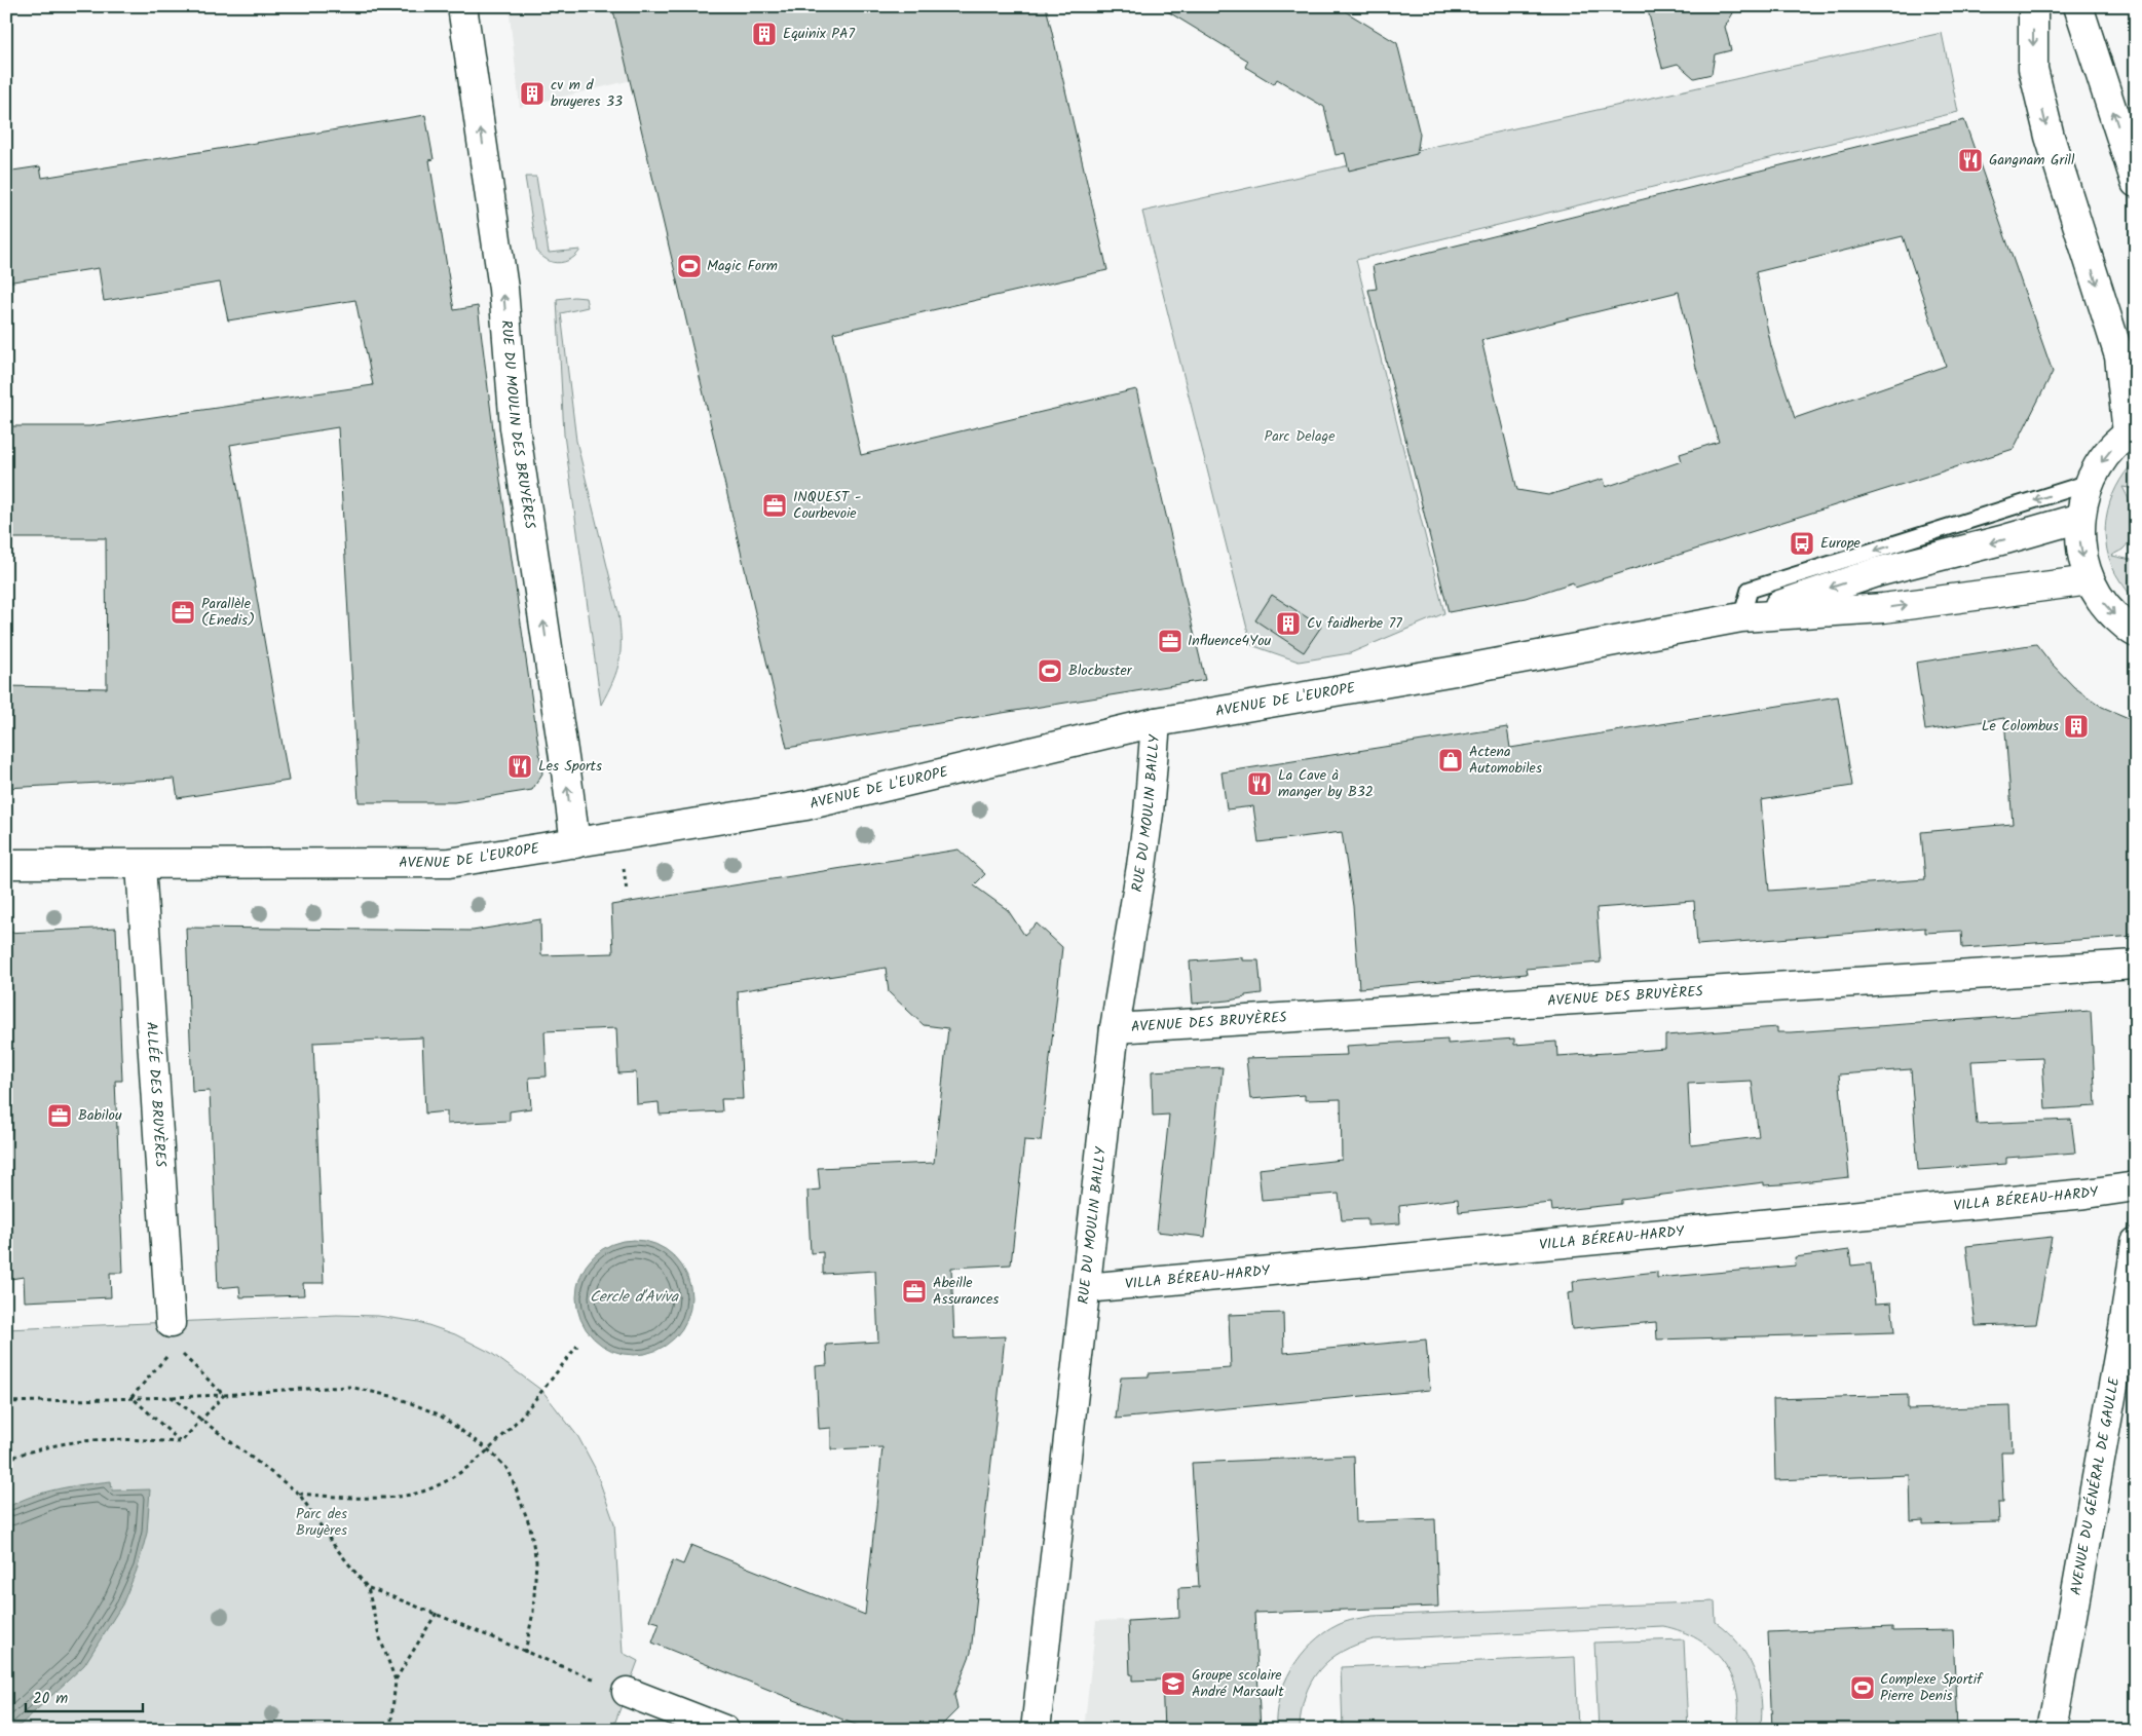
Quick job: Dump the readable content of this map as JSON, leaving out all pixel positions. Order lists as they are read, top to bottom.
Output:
{
  "streets": {
    "street": [
      "RUE DU MOULIN DES BRUYÈRES",
      "AVENUE DE L'EUROPE",
      "RUE DU MOULIN BAILLY",
      "AVENUE DES BRUYÈRES",
      "ALLÉE DES BRUYÈRES",
      "VILLA BÉREAU-HARDY",
      "AVENUE DU GÉNÉRAL DE GAULLE"
    ]
  },
  "crossings": [
    ["RUE DU MOULIN DES BRUYÈRES", "AVENUE DE L'EUROPE"],
    ["AVENUE DE L'EUROPE", "RUE DU MOULIN BAILLY"],
    ["AVENUE DE L'EUROPE", "ALLÉE DES BRUYÈRES"],
    ["RUE DU MOULIN BAILLY", "AVENUE DES BRUYÈRES"],
    ["RUE DU MOULIN BAILLY", "VILLA BÉREAU-HARDY"]
  ],
  "one_way": ["RUE DU MOULIN DES BRUYÈRES"],
  "water": ["Cercle d'Aviva"],
  "parks": ["Parc Delage", "Parc des Bruyères"],
  "places": {
    "building": [
      "Equinix PA7",
      "cv m d bruyeres 33",
      "Cv faidherbe 77",
      "Le Colombus"
    ],
    "restaurant": ["Gangnam Grill", "Les Sports", "La Cave à manger by B32"],
    "sports": ["Magic Form", "Blocbuster", "Complexe Sportif Pierre Denis"],
    "office": [
      "INQUEST - Courbevoie",
      "Parallèle (Enedis)",
      "Influence4You",
      "Babilou",
      "Abeille Assurances"
    ],
    "bus stop": ["Europe"],
    "shop": ["Actena Automobiles"],
    "school or university": ["Groupe scolaire André Marsault"]
  },
  "scale_bar": "20 m"
}
